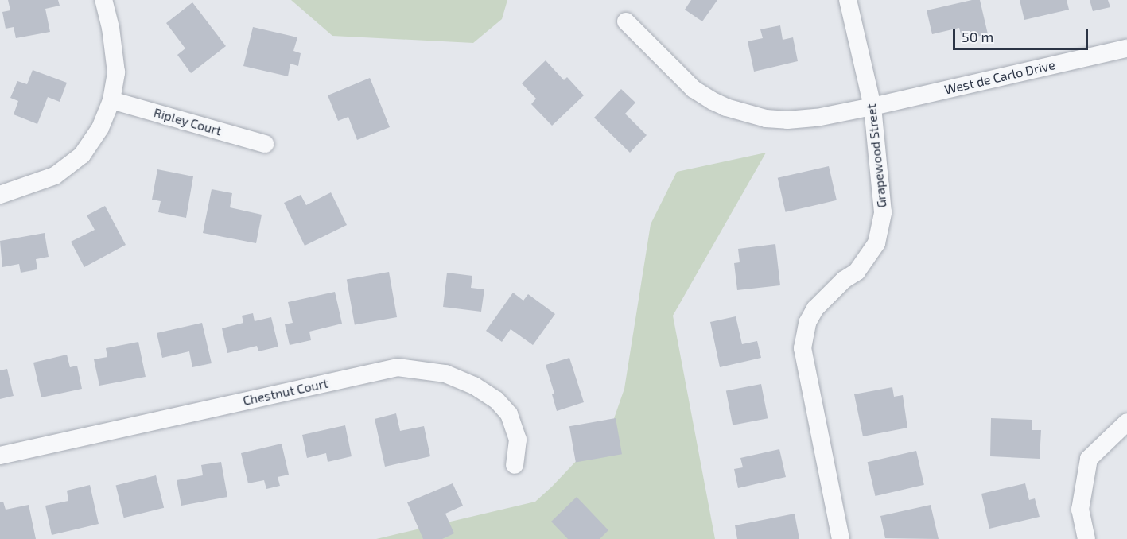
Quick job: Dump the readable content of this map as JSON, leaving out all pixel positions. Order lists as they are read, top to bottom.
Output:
{
  "streets": {
    "street": [
      "West de Carlo Drive",
      "Ripley Court",
      "Grapewood Street",
      "Chestnut Court"
    ]
  },
  "crossings": [
    ["West de Carlo Drive", "Grapewood Street"]
  ],
  "scale_bar": "50 m"
}
